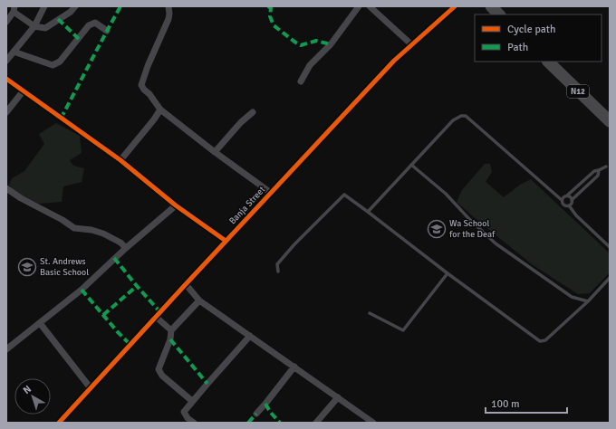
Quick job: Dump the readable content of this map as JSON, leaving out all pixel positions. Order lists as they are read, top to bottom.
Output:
{
  "streets": {
    "highway": ["N12"],
    "street": ["Banja Street"]
  },
  "places": {
    "school or university": ["Wa School for the Deaf", "St. Andrews Basic School"]
  },
  "legend": ["Cycle path", "Path"],
  "scale_bar": "100 m",
  "north": "top left"
}
